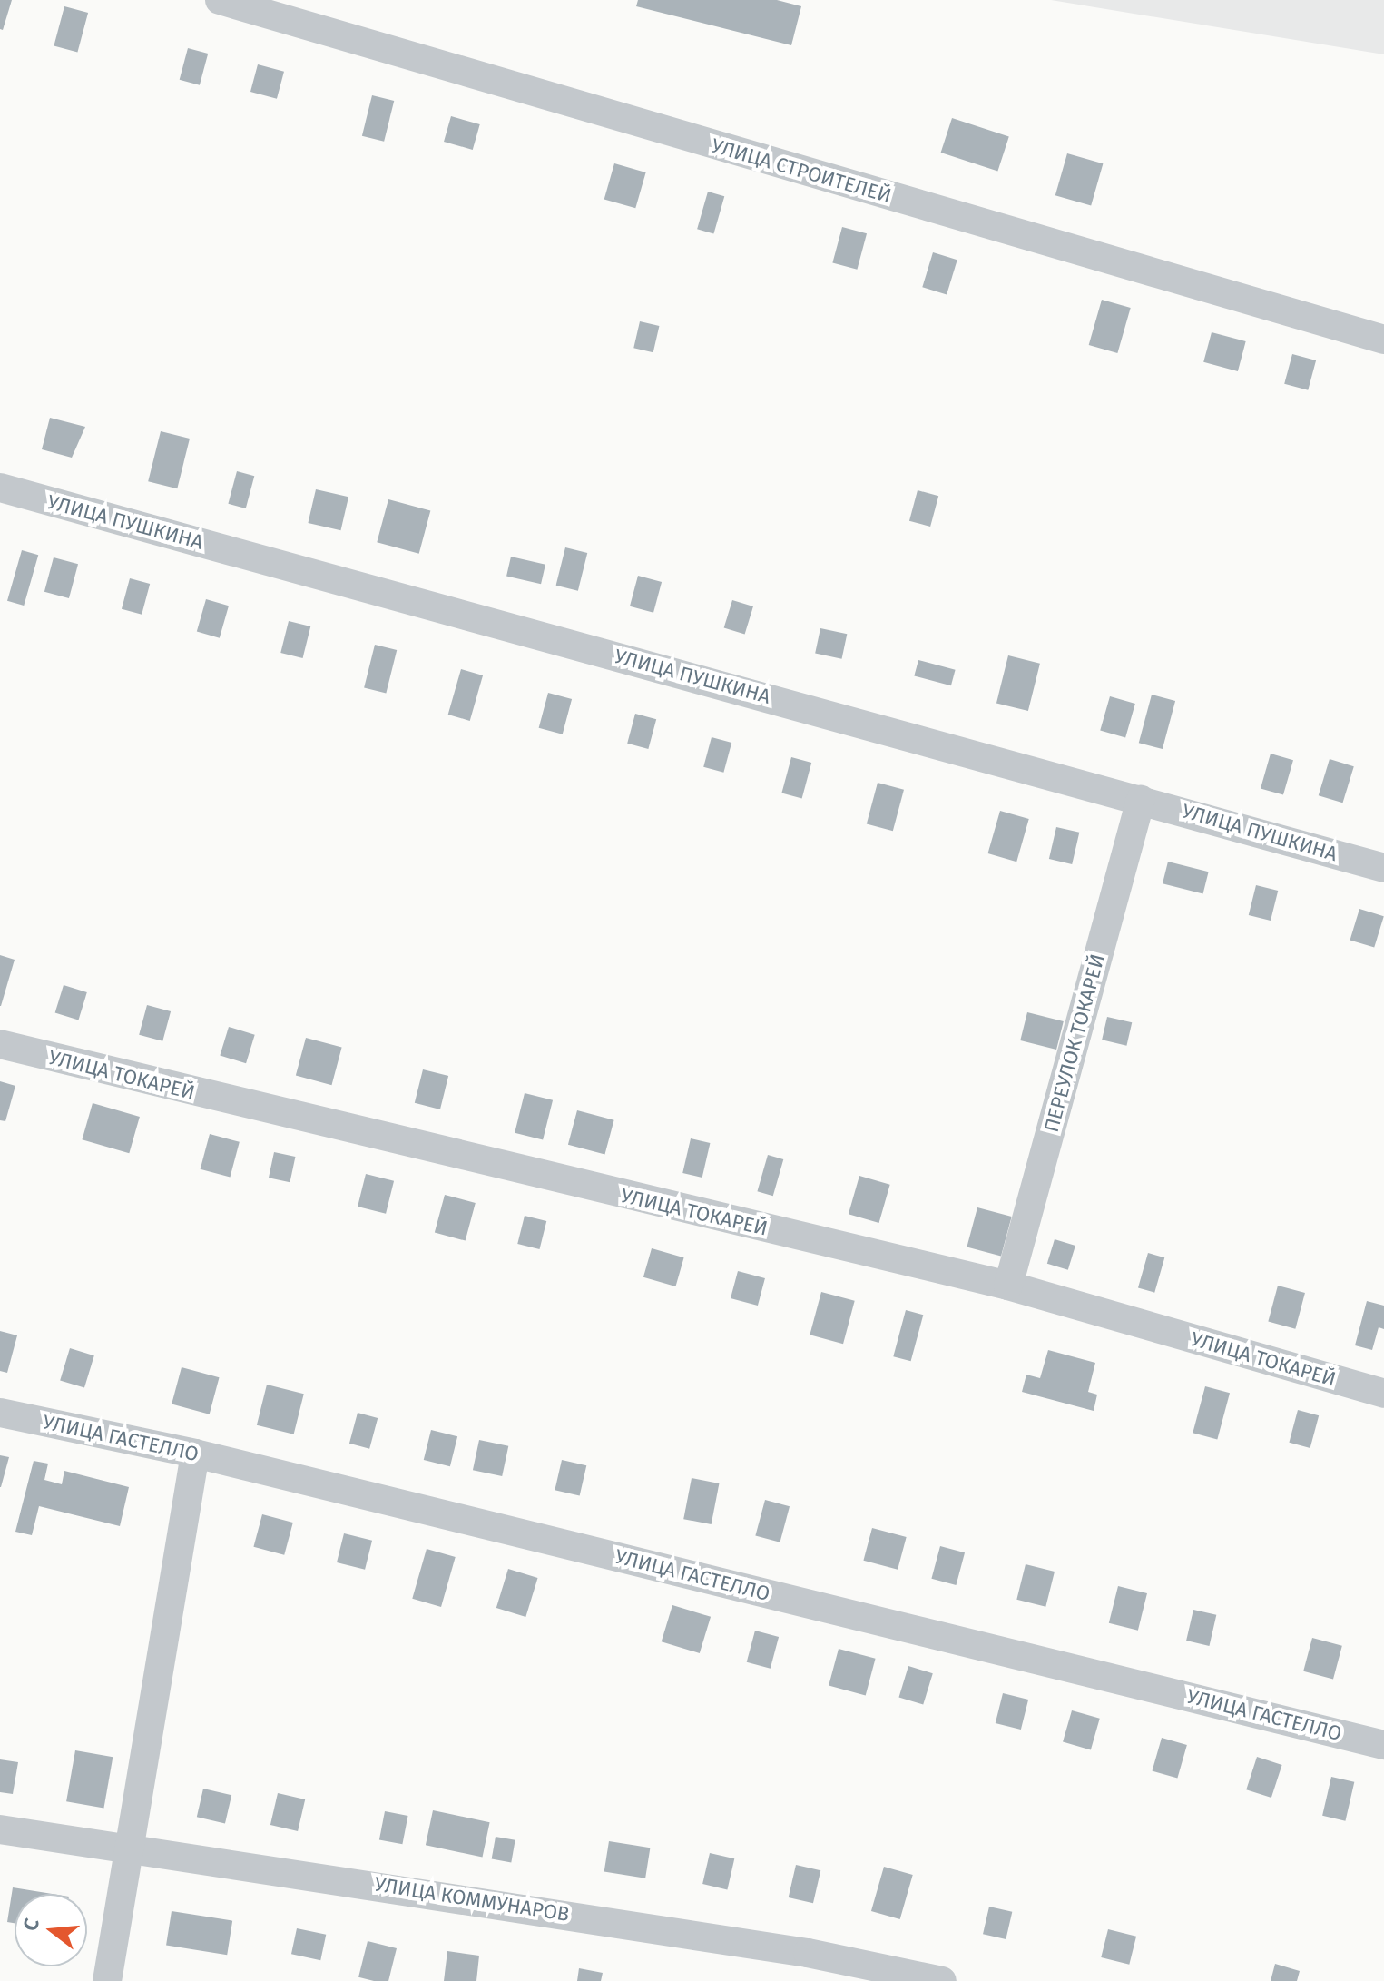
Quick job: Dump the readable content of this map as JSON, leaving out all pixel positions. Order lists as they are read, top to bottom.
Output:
{
  "streets": {
    "street": [
      "УЛИЦА СТРОИТЕЛЕЙ",
      "УЛИЦА ПУШКИНА",
      "ПЕРЕУЛОК ТОКАРЕЙ",
      "УЛИЦА ТОКАРЕЙ",
      "УЛИЦА ГАСТЕЛЛО",
      "УЛИЦА КОММУНАРОВ"
    ]
  },
  "crossings": [
    ["УЛИЦА ПУШКИНА", "ПЕРЕУЛОК ТОКАРЕЙ"],
    ["ПЕРЕУЛОК ТОКАРЕЙ", "УЛИЦА ТОКАРЕЙ"]
  ],
  "north": "left"
}
